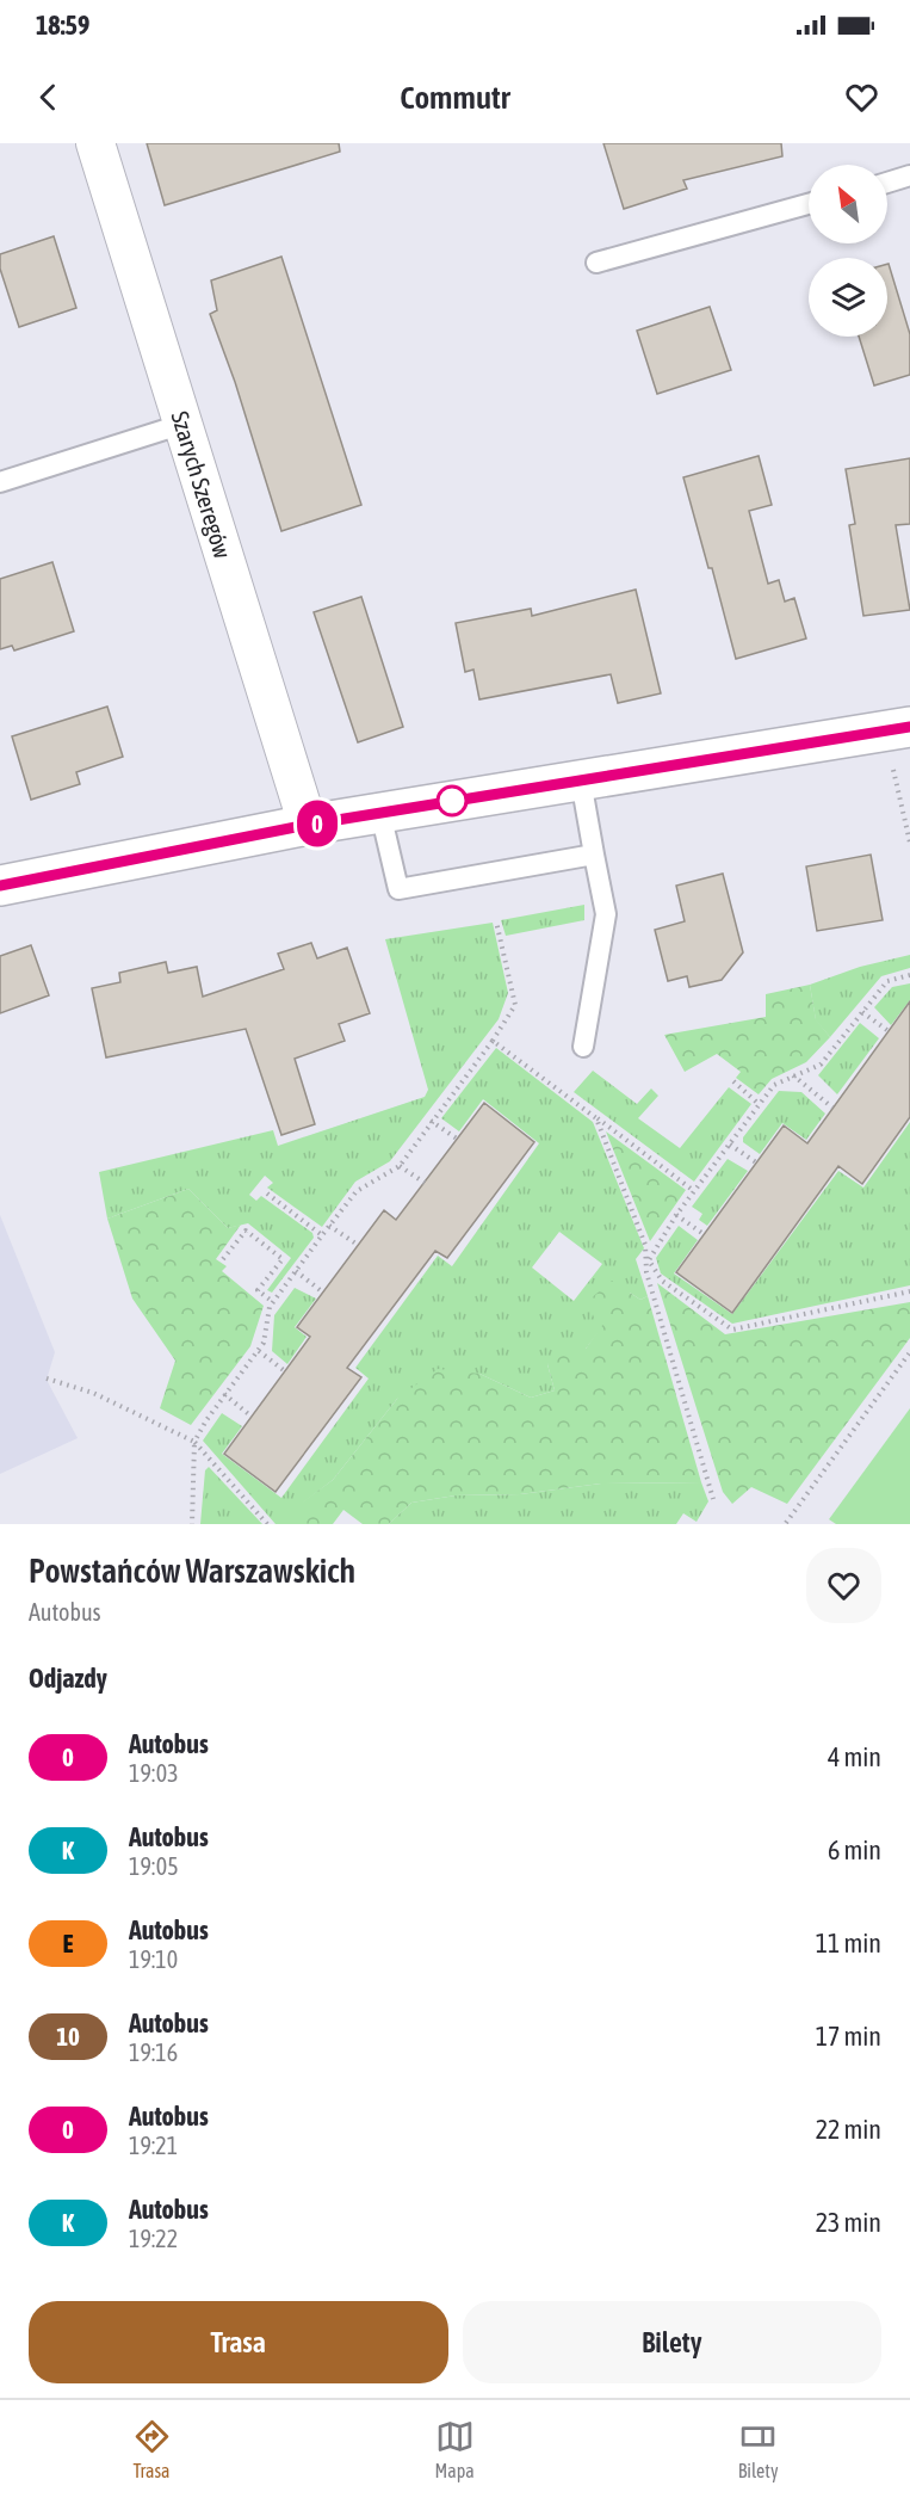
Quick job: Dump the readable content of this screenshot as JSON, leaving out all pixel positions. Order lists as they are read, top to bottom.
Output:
{
  "streets": {
    "street": ["Szarych Szeregów"]
  },
  "lines": ["bus line 0"],
  "north": "top left",
  "page": {
    "status": "18:59",
    "header": "Commutr",
    "on_map": "0",
    "heading": [
      ["Powstańców Warszawskich", "Autobus"],
      "Odjazdy"
    ],
    "list": [
      {
        "mark": "0",
        "name": "Autobus",
        "note": "19:03",
        "value": "4 min"
      },
      {
        "mark": "K",
        "name": "Autobus",
        "note": "19:05",
        "value": "6 min"
      },
      {
        "mark": "E",
        "name": "Autobus",
        "note": "19:10",
        "value": "11 min"
      },
      {
        "mark": "10",
        "name": "Autobus",
        "note": "19:16",
        "value": "17 min"
      },
      {
        "mark": "0",
        "name": "Autobus",
        "note": "19:21",
        "value": "22 min"
      },
      {
        "mark": "K",
        "name": "Autobus",
        "note": "19:22",
        "value": "23 min"
      }
    ],
    "buttons": ["Trasa", "Bilety"],
    "tabs": ["Trasa", "Mapa", "Bilety"]
  }
}
